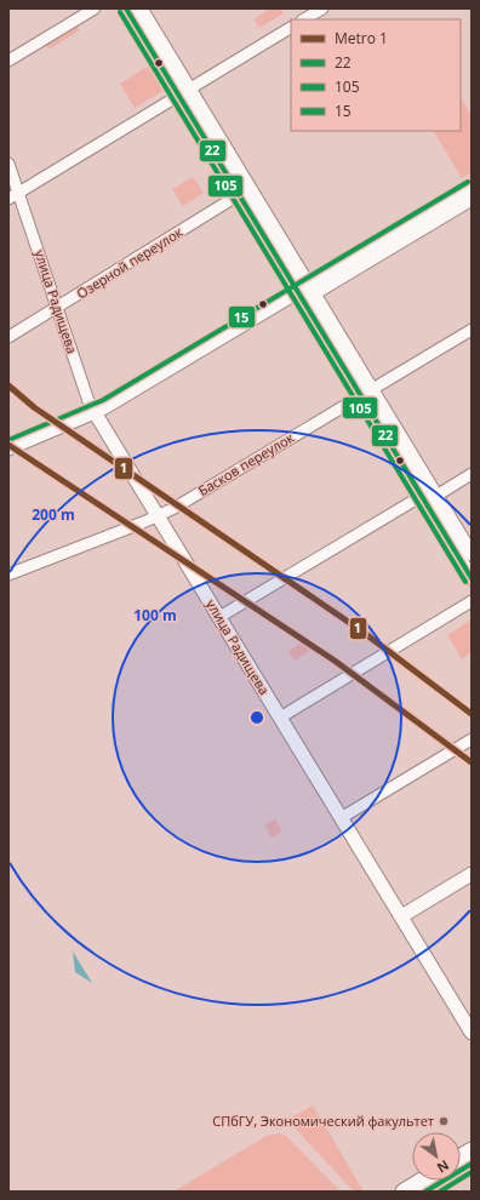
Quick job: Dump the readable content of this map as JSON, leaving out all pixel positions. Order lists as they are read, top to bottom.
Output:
{
  "streets": {
    "street": ["Озерной переулок", "улица Радищева", "Басков переулок"]
  },
  "crossings": [
    ["Озерной переулок", "улица Радищева"],
    ["улица Радищева", "Басков переулок"]
  ],
  "places": ["СПбГУ, Экономический факультет"],
  "lines": [
    "transit line 22",
    "transit line 105",
    "transit line 15",
    "metro line 1"
  ],
  "legend": [
    "Metro 1",
    "22",
    "105",
    "15"
  ],
  "north": "bottom right",
  "rings": ["200 m", "100 m"]
}
